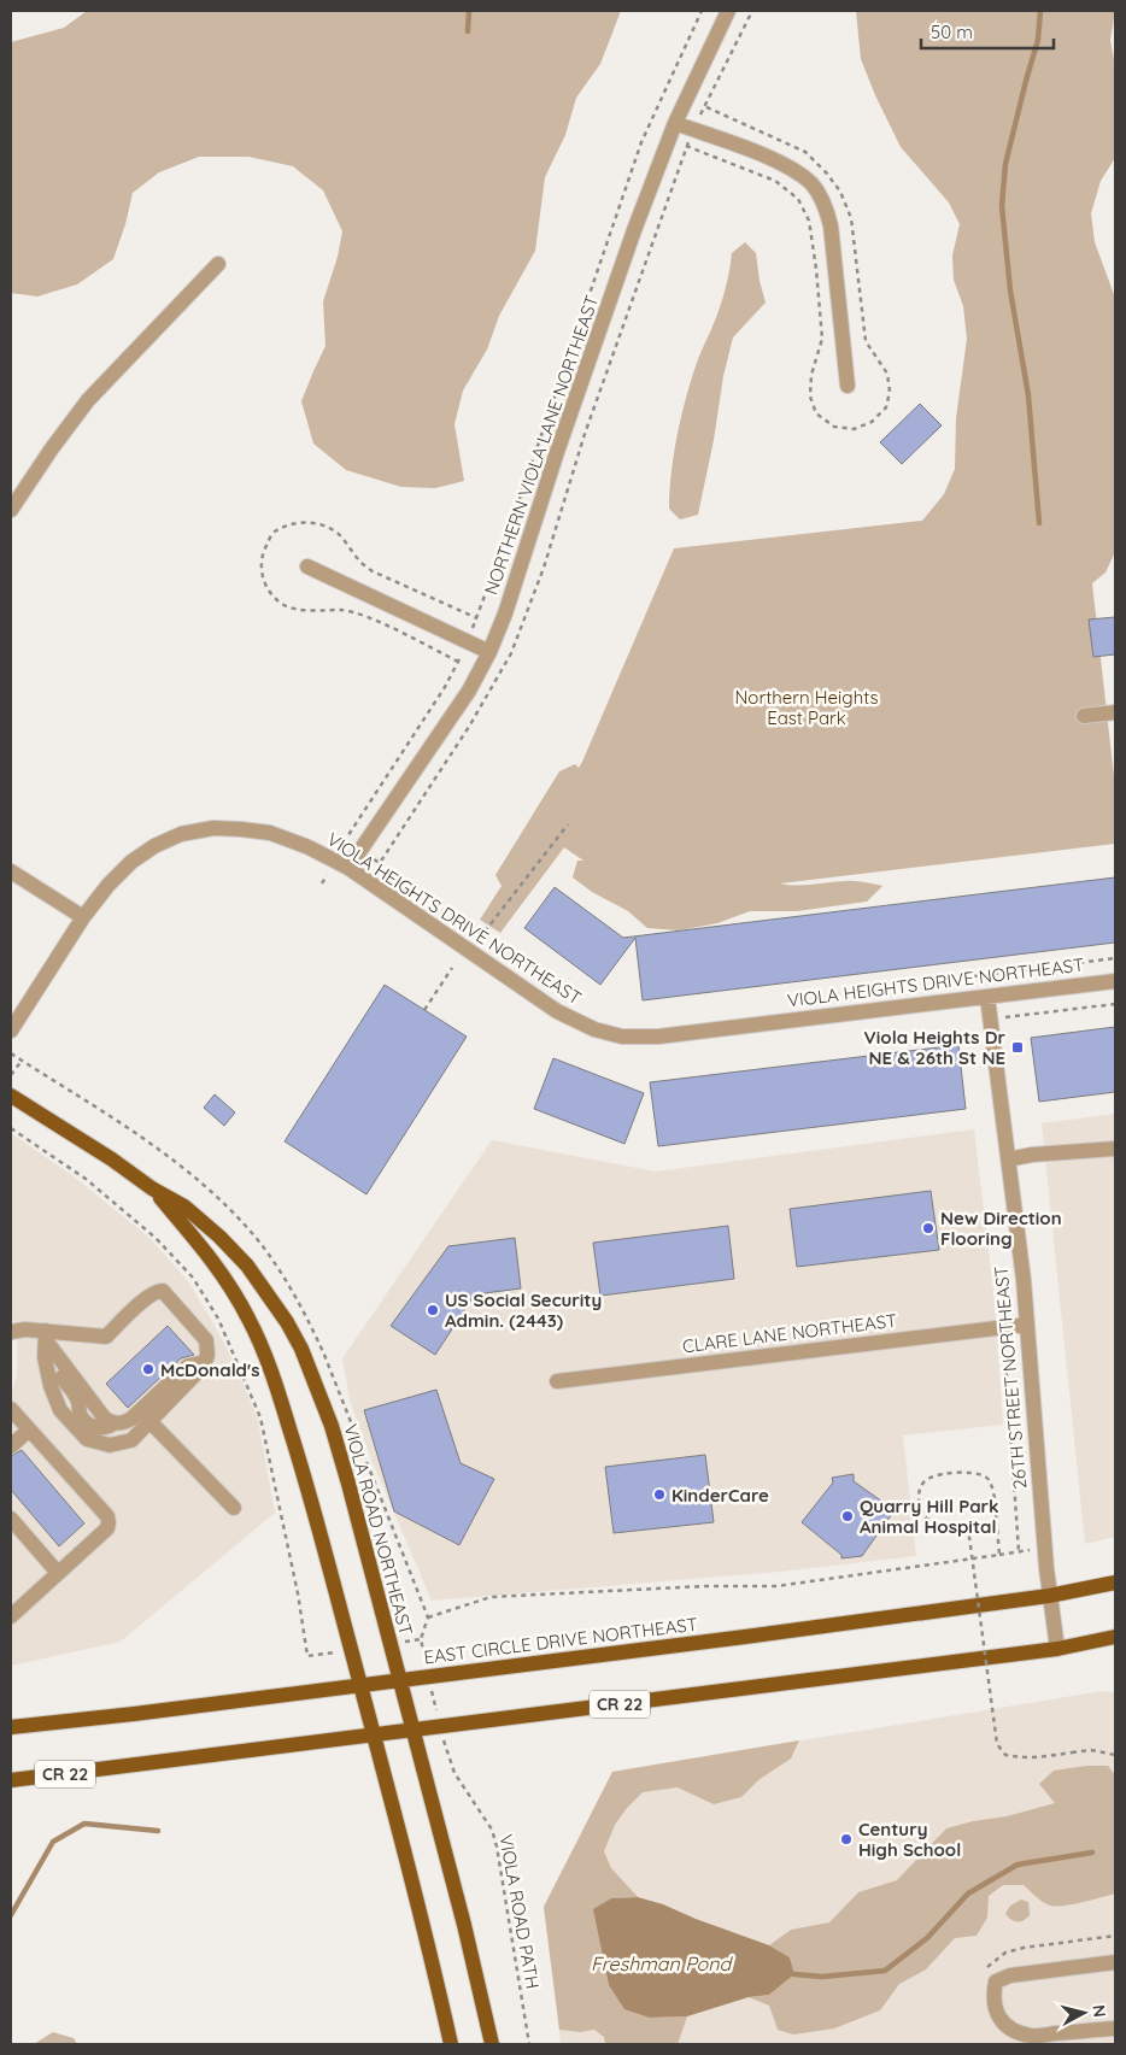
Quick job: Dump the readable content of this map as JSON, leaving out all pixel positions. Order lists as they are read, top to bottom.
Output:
{
  "streets": {
    "main road": ["VIOLA ROAD NORTHEAST", "EAST CIRCLE DRIVE NORTHEAST", "CR 22"],
    "street": [
      "NORTHERN VIOLA LANE NORTHEAST",
      "VIOLA HEIGHTS DRIVE NORTHEAST",
      "CLARE LANE NORTHEAST",
      "26TH STREET NORTHEAST"
    ],
    "path": ["VIOLA ROAD PATH"]
  },
  "crossings": [
    ["NORTHERN VIOLA LANE NORTHEAST", "VIOLA HEIGHTS DRIVE NORTHEAST"],
    ["VIOLA HEIGHTS DRIVE NORTHEAST", "26TH STREET NORTHEAST"],
    ["CLARE LANE NORTHEAST", "26TH STREET NORTHEAST"],
    ["26TH STREET NORTHEAST", "EAST CIRCLE DRIVE NORTHEAST"],
    ["26TH STREET NORTHEAST", "CR 22"],
    ["VIOLA ROAD NORTHEAST", "EAST CIRCLE DRIVE NORTHEAST"],
    ["VIOLA ROAD NORTHEAST", "CR 22"],
    ["EAST CIRCLE DRIVE NORTHEAST", "VIOLA ROAD PATH"],
    ["CR 22", "VIOLA ROAD PATH"]
  ],
  "water": ["Freshman Pond"],
  "parks": ["Northern Heights East Park"],
  "places": {
    "transit": ["Viola Heights Dr NE & 26th St NE"],
    "other": [
      "New Direction Flooring",
      "US Social Security Admin. (2443)",
      "McDonald's",
      "KinderCare",
      "Quarry Hill Park Animal Hospital",
      "Century High School"
    ]
  },
  "scale_bar": "50 m",
  "north": "right"
}
